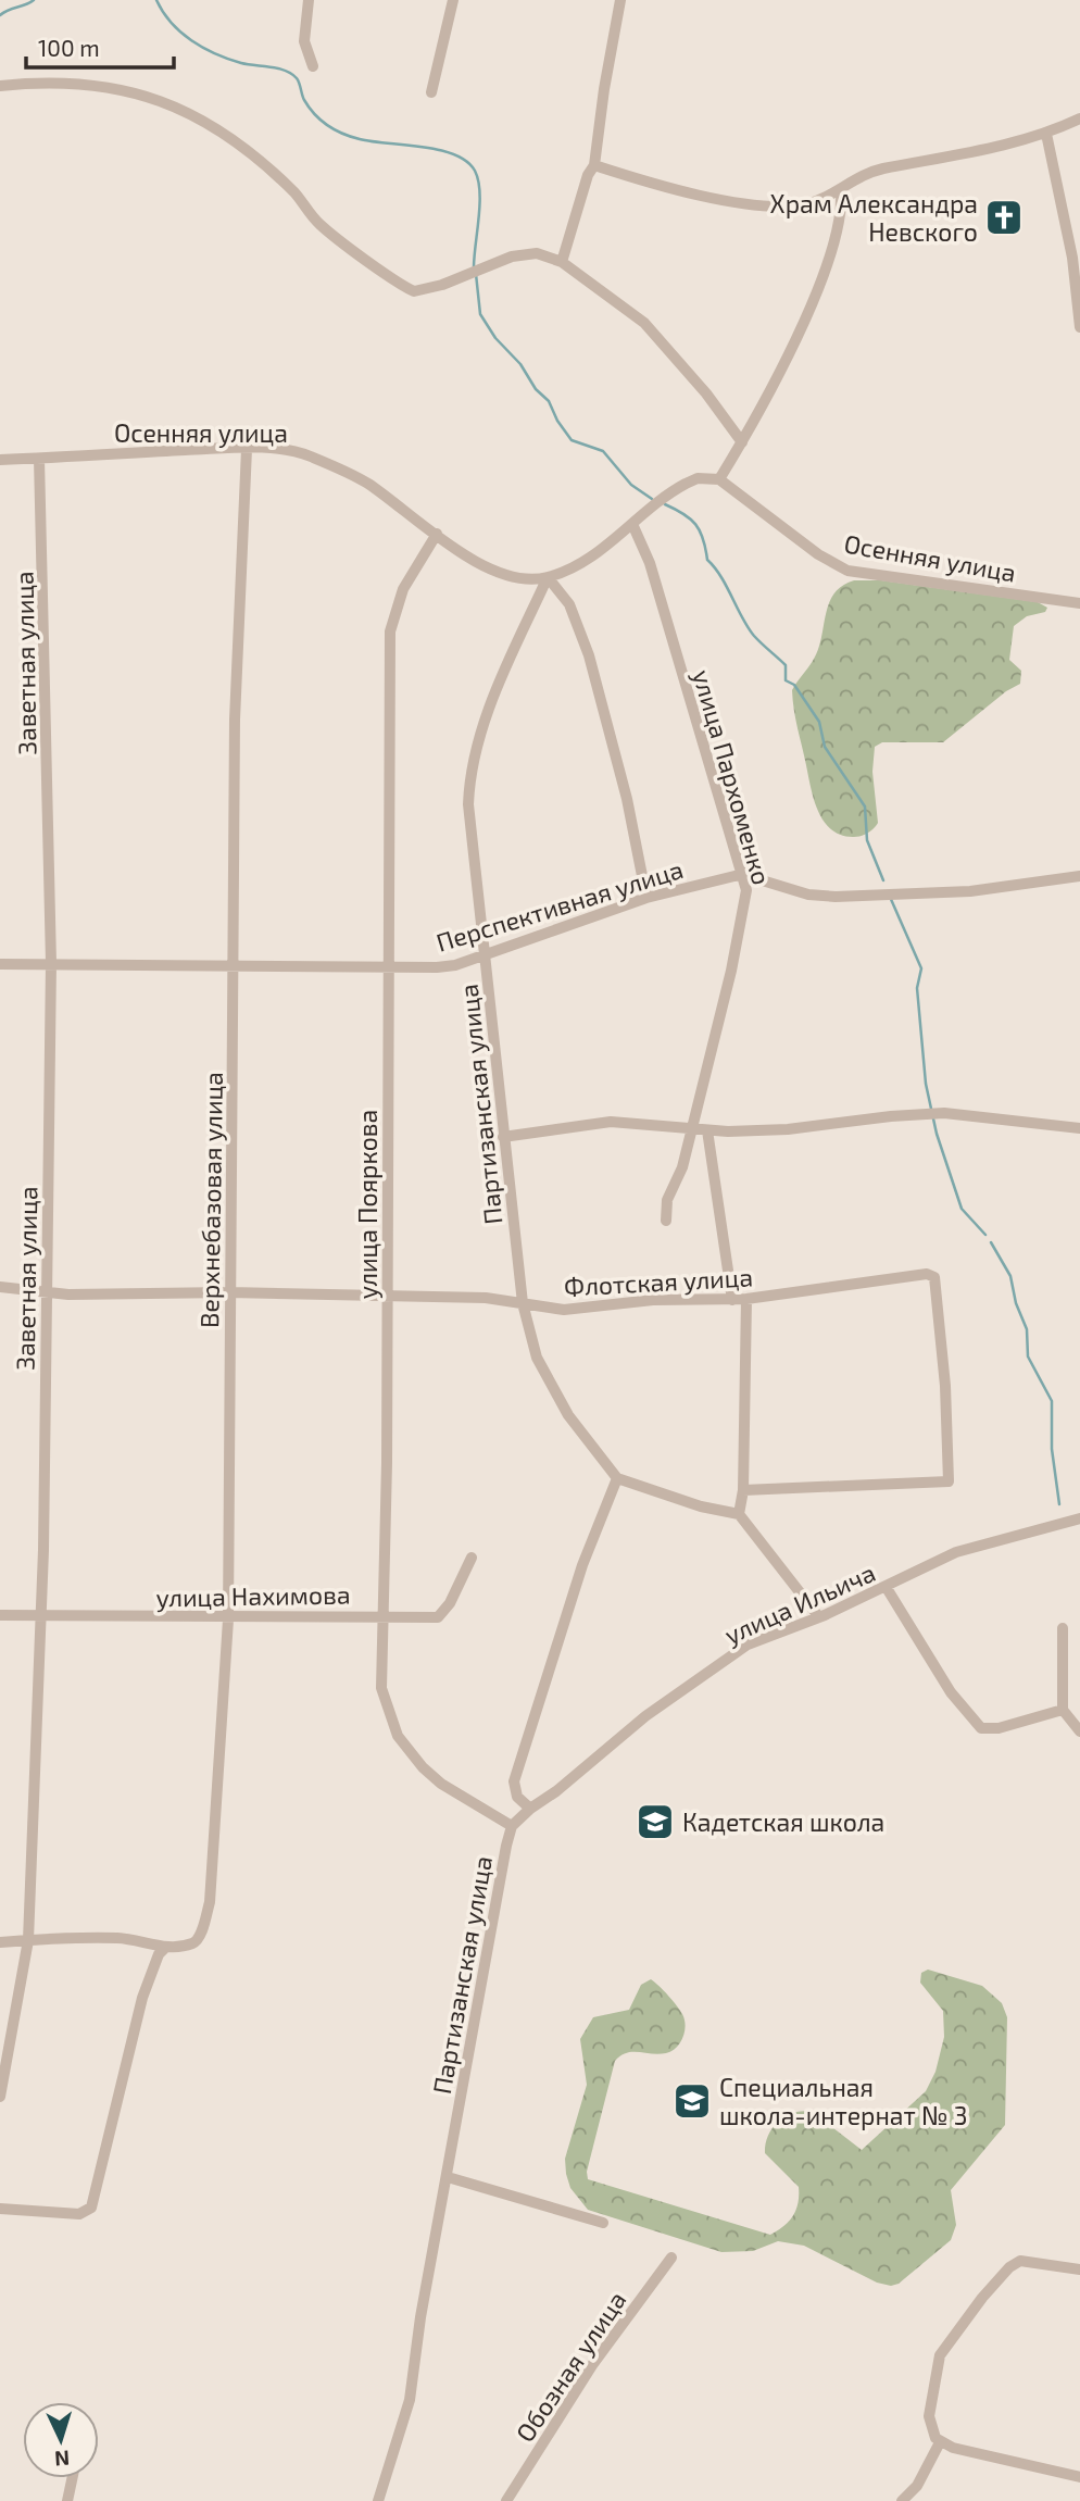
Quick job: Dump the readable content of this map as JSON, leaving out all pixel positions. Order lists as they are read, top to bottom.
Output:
{
  "streets": {
    "street": [
      "Осенняя улица",
      "Заветная улица",
      "улица Пархоменко",
      "Перспективная улица",
      "Партизанская улица",
      "Верхнебазовая улица",
      "улица Пояркова",
      "Флотская улица",
      "улица Нахимова",
      "улица Ильича",
      "Обозная улица"
    ]
  },
  "crossings": [
    ["Осенняя улица", "Заветная улица"],
    ["Осенняя улица", "Партизанская улица"],
    ["Осенняя улица", "Верхнебазовая улица"],
    ["Осенняя улица", "улица Пояркова"],
    ["Заветная улица", "Перспективная улица"],
    ["Заветная улица", "Флотская улица"],
    ["Заветная улица", "улица Нахимова"],
    ["улица Пархоменко", "Перспективная улица"],
    ["Перспективная улица", "Партизанская улица"],
    ["Перспективная улица", "Верхнебазовая улица"],
    ["Перспективная улица", "улица Пояркова"],
    ["Партизанская улица", "улица Пояркова"],
    ["Партизанская улица", "Флотская улица"],
    ["Партизанская улица", "улица Ильича"],
    ["Верхнебазовая улица", "Флотская улица"],
    ["Верхнебазовая улица", "улица Нахимова"],
    ["улица Пояркова", "Флотская улица"],
    ["улица Пояркова", "улица Нахимова"]
  ],
  "places": {
    "church": ["Храм Александра Невского"],
    "school or university": ["Кадетская школа", "Специальная школа-интернат № 3"]
  },
  "scale_bar": "100 m",
  "north": "bottom"
}
